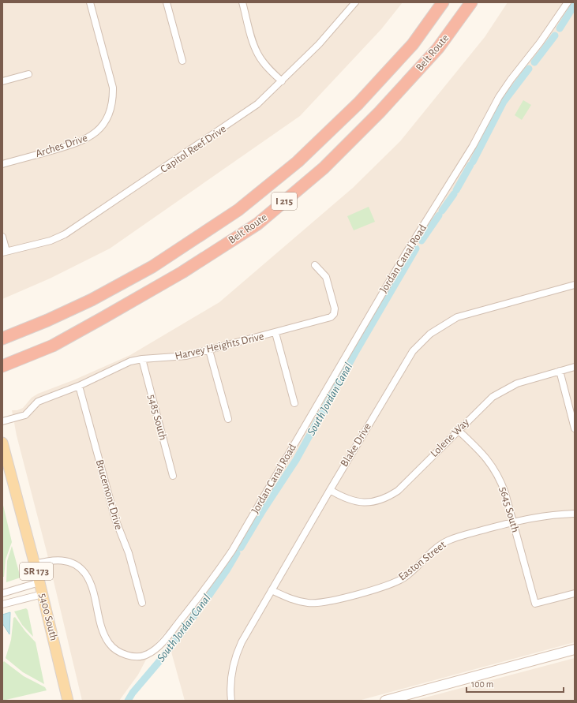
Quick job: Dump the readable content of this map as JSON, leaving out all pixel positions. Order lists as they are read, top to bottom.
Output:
{
  "streets": {
    "highway": ["Belt Route", "I 215"],
    "main road": ["SR 173", "5400 South"],
    "street": [
      "Arches Drive",
      "Capitol Reef Drive",
      "Jordan Canal Road",
      "Harvey Heights Drive",
      "5485 South",
      "Lolene Way",
      "Blake Drive",
      "Brucemont Drive",
      "5645 South",
      "Easton Street"
    ]
  },
  "crossings": [
    ["Jordan Canal Road", "5400 South"],
    ["Harvey Heights Drive", "5485 South"],
    ["Harvey Heights Drive", "Brucemont Drive"],
    ["Lolene Way", "Blake Drive"],
    ["Lolene Way", "5645 South"],
    ["Blake Drive", "Easton Street"],
    ["5645 South", "Easton Street"]
  ],
  "water": ["South Jordan Canal"],
  "scale_bar": "100 m"
}
